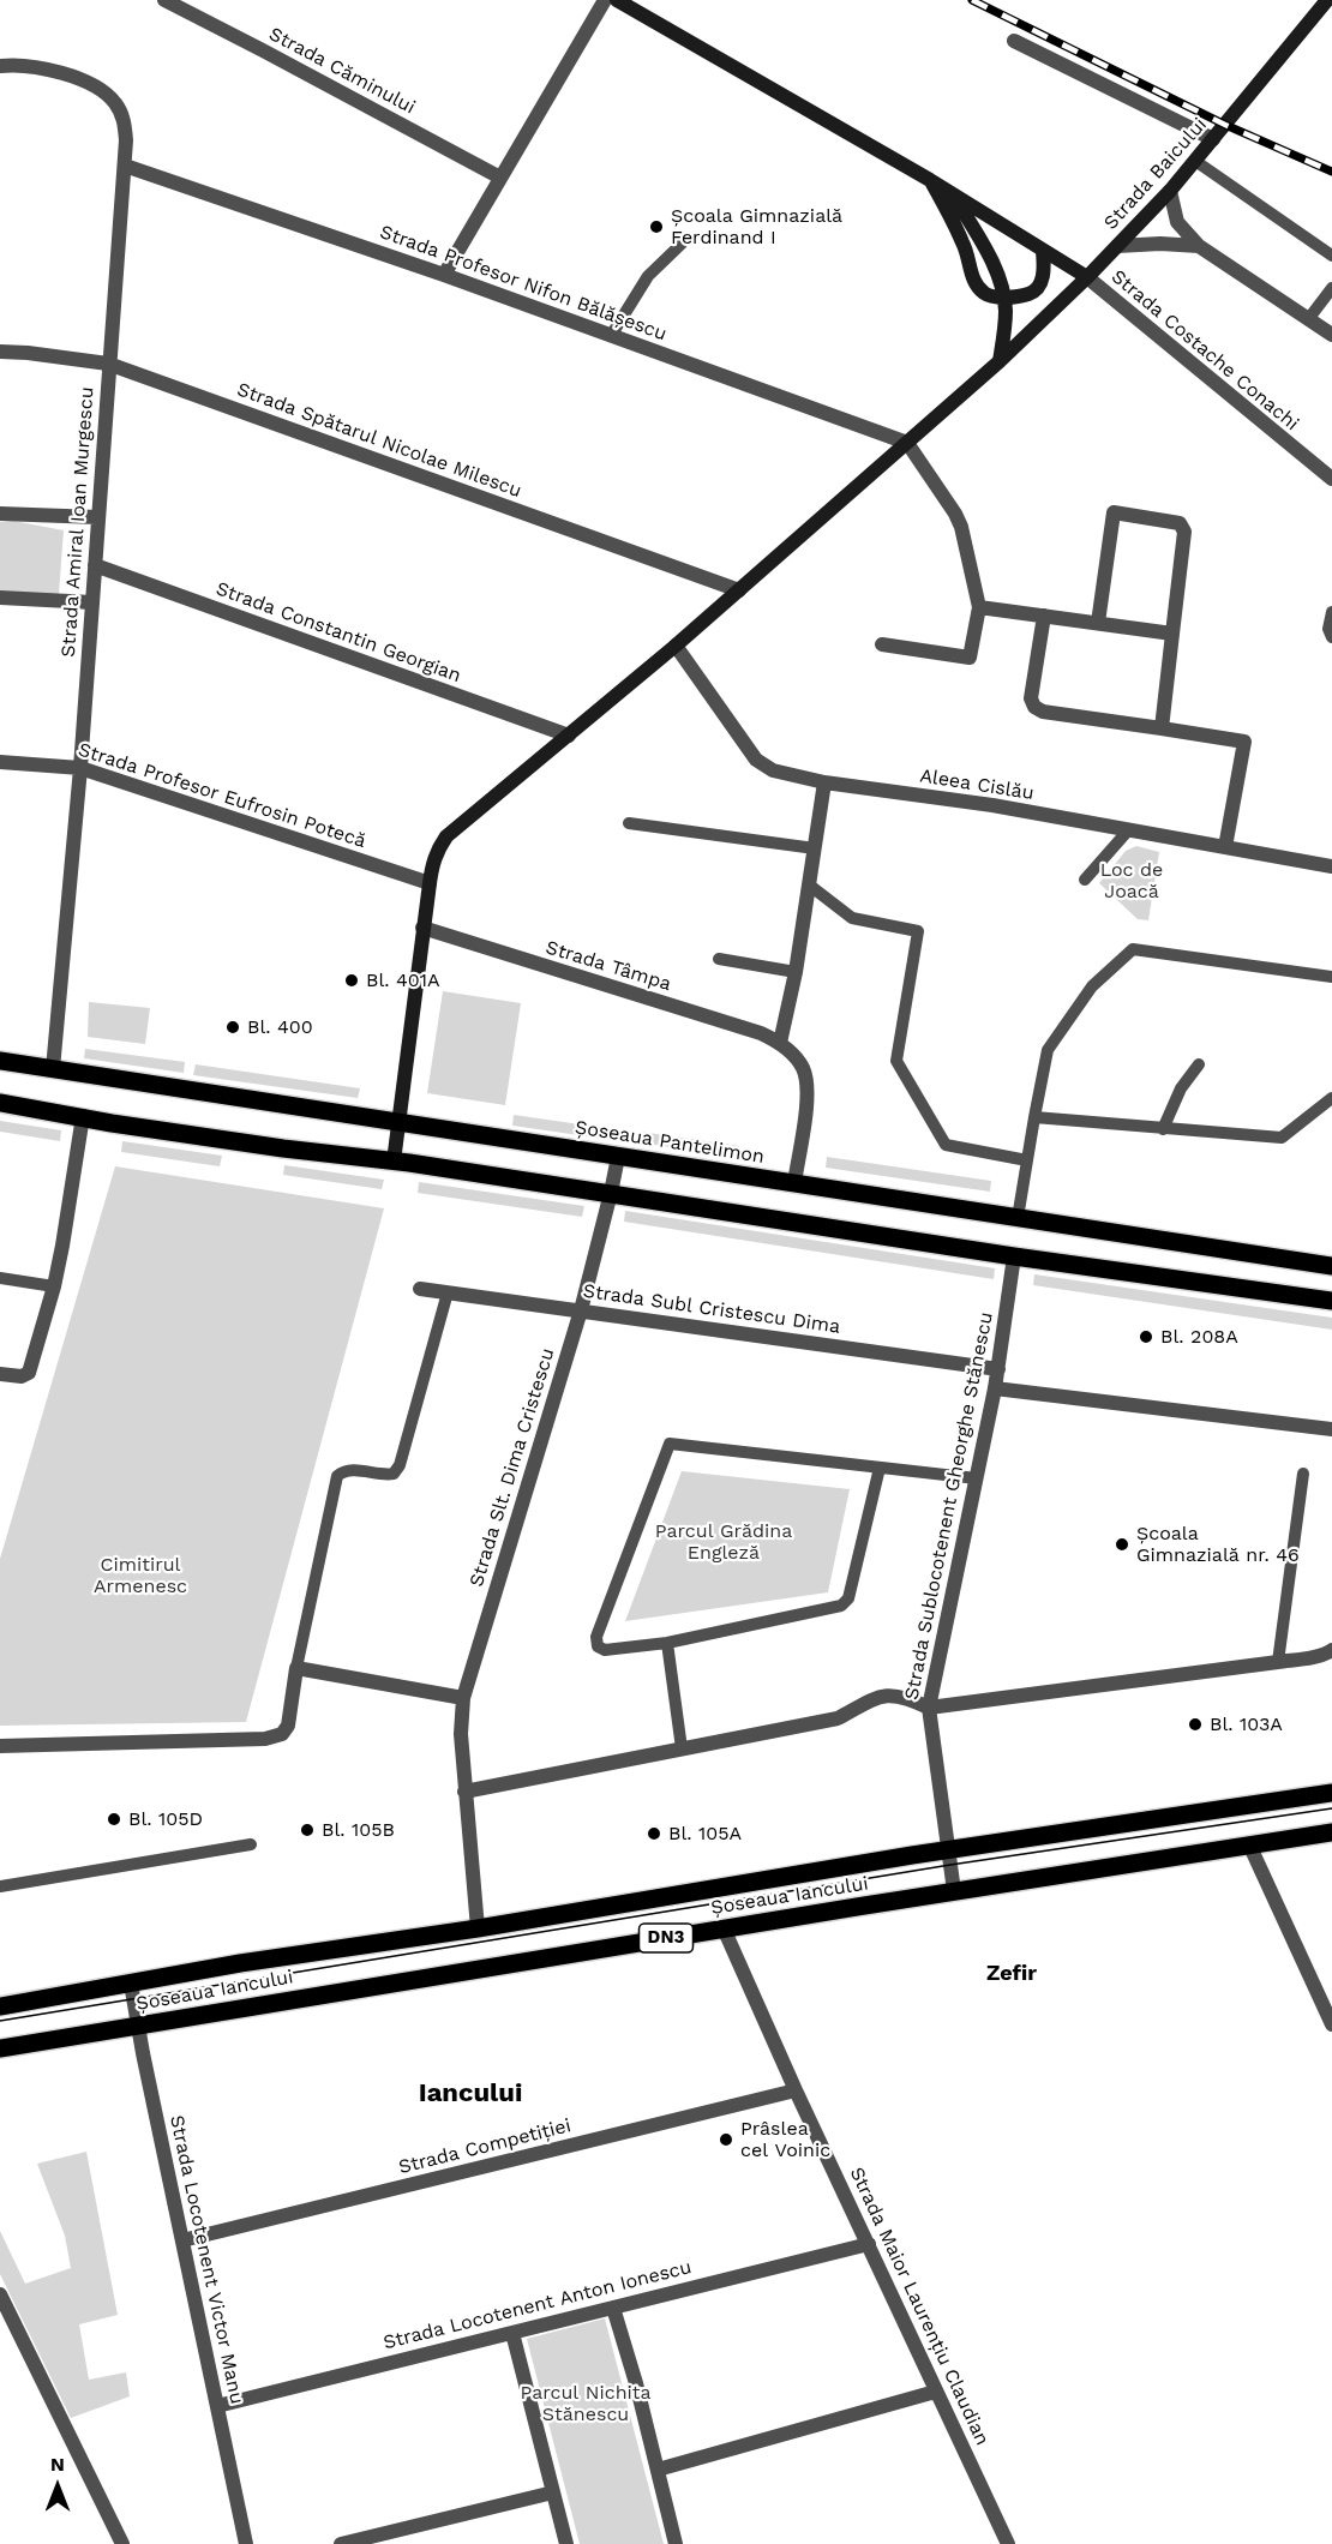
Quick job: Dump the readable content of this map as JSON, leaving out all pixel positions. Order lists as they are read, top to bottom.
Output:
{
  "streets": {
    "main road": [
      "Strada Baicului",
      "Șoseaua Pantelimon",
      "Șoseaua Iancului",
      "DN3"
    ],
    "street": [
      "Strada Căminului",
      "Strada Profesor Nifon Bălășescu",
      "Strada Costache Conachi",
      "Strada Spătarul Nicolae Milescu",
      "Strada Amiral Ioan Murgescu",
      "Strada Constantin Georgian",
      "Aleea Cislău",
      "Strada Profesor Eufrosin Potecă",
      "Strada Tâmpa",
      "Strada Subl Cristescu Dima",
      "Strada Slt. Dima Cristescu",
      "Strada Sublocotenent Gheorghe Stănescu",
      "Strada Competiției",
      "Strada Locotenent Victor Manu",
      "Strada Locotenent Anton Ionescu",
      "Strada Maior Laurențiu Claudian"
    ]
  },
  "crossings": [
    ["Strada Baicului", "Strada Profesor Nifon Bălășescu"],
    ["Strada Baicului", "Strada Costache Conachi"],
    ["Strada Baicului", "Strada Spătarul Nicolae Milescu"],
    ["Strada Baicului", "Strada Constantin Georgian"],
    ["Strada Baicului", "Aleea Cislău"],
    ["Strada Baicului", "Strada Profesor Eufrosin Potecă"],
    ["Strada Baicului", "Strada Tâmpa"],
    ["Strada Baicului", "Șoseaua Pantelimon"],
    ["Strada Profesor Nifon Bălășescu", "Strada Amiral Ioan Murgescu"],
    ["Strada Spătarul Nicolae Milescu", "Strada Amiral Ioan Murgescu"],
    ["Strada Amiral Ioan Murgescu", "Strada Constantin Georgian"],
    ["Strada Amiral Ioan Murgescu", "Strada Profesor Eufrosin Potecă"],
    ["Strada Amiral Ioan Murgescu", "Șoseaua Pantelimon"],
    ["Strada Tâmpa", "Șoseaua Pantelimon"],
    ["Șoseaua Pantelimon", "Strada Slt. Dima Cristescu"],
    ["Strada Subl Cristescu Dima", "Strada Slt. Dima Cristescu"],
    ["Strada Subl Cristescu Dima", "Strada Sublocotenent Gheorghe Stănescu"],
    ["Strada Slt. Dima Cristescu", "Șoseaua Iancului"],
    ["Strada Sublocotenent Gheorghe Stănescu", "Șoseaua Iancului"],
    ["Șoseaua Iancului", "Strada Locotenent Victor Manu"],
    ["Șoseaua Iancului", "Strada Maior Laurențiu Claudian"],
    ["Strada Competiției", "Strada Locotenent Victor Manu"],
    ["Strada Competiției", "Strada Maior Laurențiu Claudian"],
    ["Strada Locotenent Victor Manu", "Strada Locotenent Anton Ionescu"],
    ["Strada Locotenent Anton Ionescu", "Strada Maior Laurențiu Claudian"]
  ],
  "districts": ["Zefir", "Iancului"],
  "parks": [
    "Loc de Joacă",
    "Parcul Grădina Engleză",
    "Cimitirul Armenesc",
    "Parcul Nichita Stănescu"
  ],
  "places": [
    "Școala Gimnazială Ferdinand I",
    "Bl. 401A",
    "Bl. 400",
    "Bl. 208A",
    "Școala Gimnazială nr. 46",
    "Bl. 103A",
    "Bl. 105D",
    "Bl. 105B",
    "Bl. 105A",
    "Prâslea cel Voinic"
  ],
  "north": "top"
}
